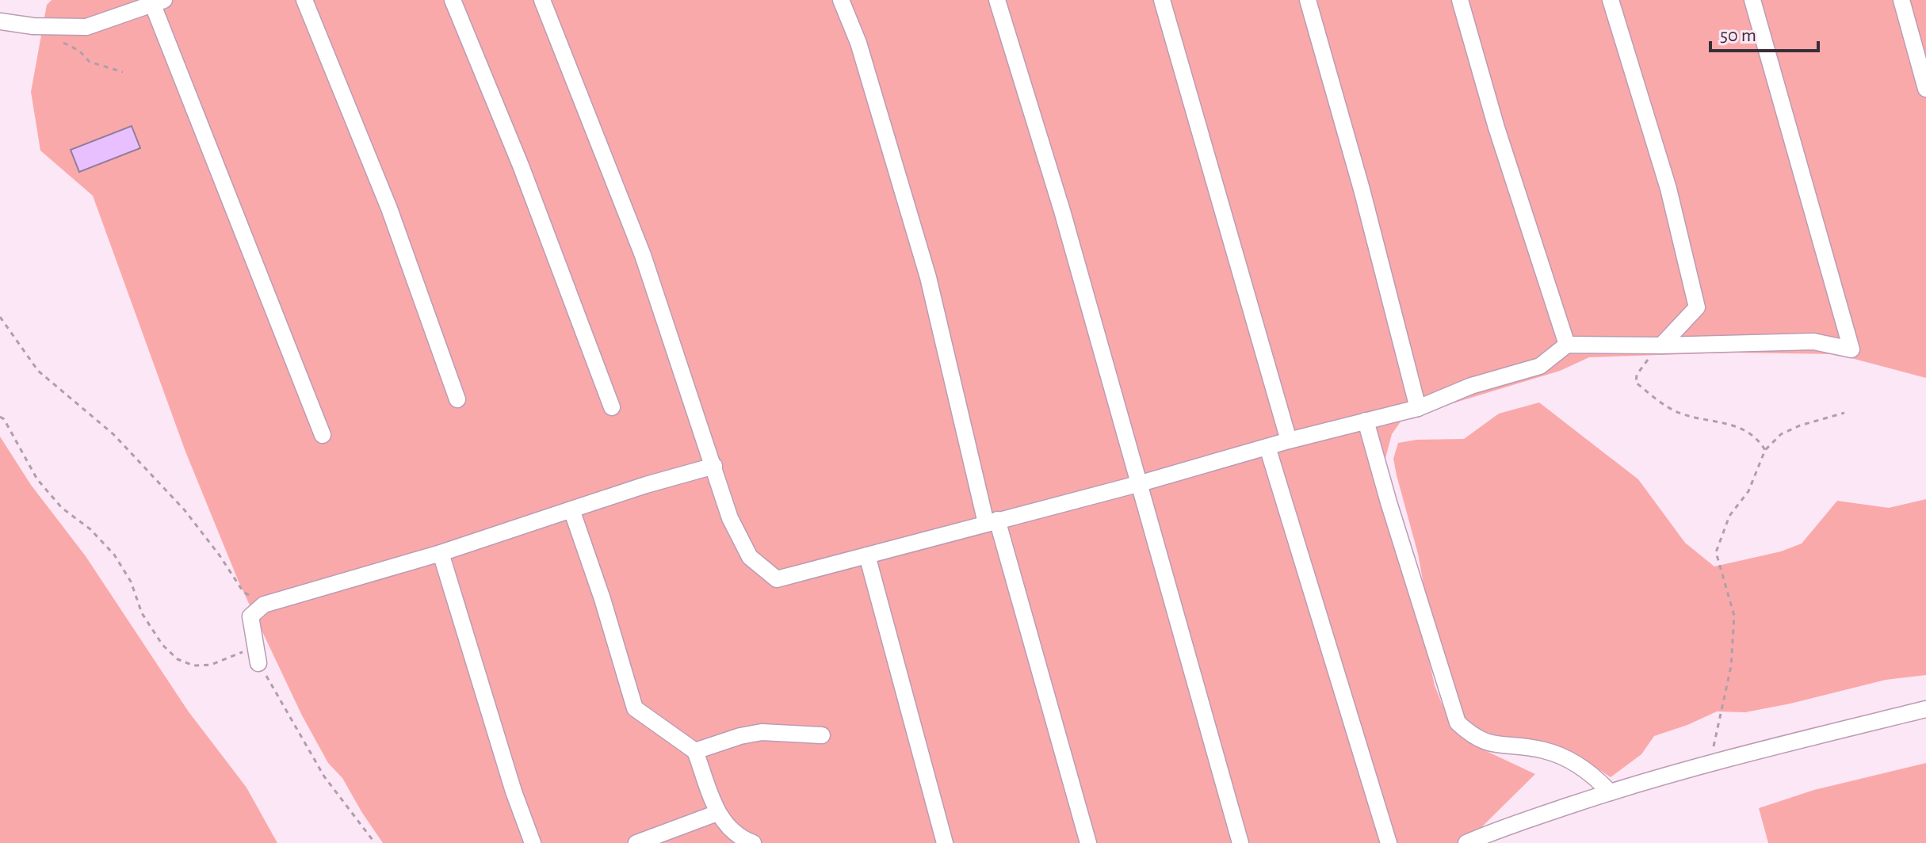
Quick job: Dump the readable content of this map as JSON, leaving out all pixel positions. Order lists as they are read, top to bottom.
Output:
{
  "scale_bar": "50 m"
}
